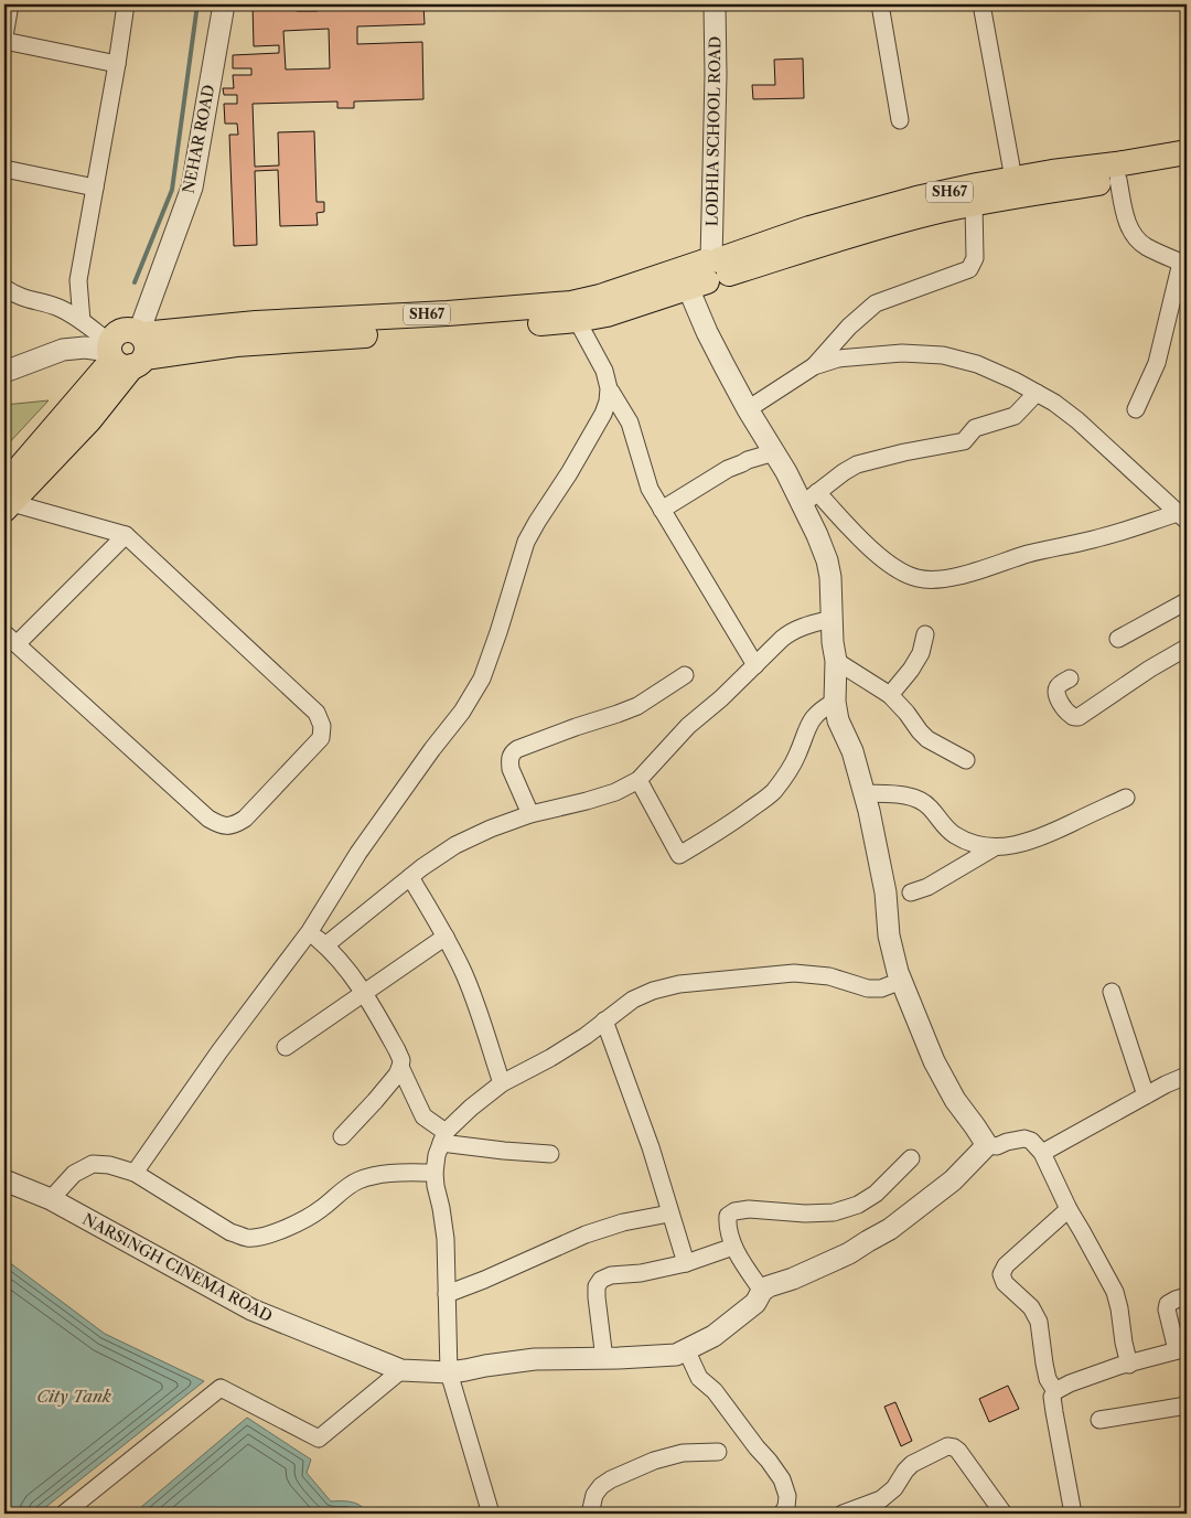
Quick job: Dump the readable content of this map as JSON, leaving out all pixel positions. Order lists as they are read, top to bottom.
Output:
{
  "streets": {
    "main road": ["SH67"],
    "street": ["LODHIA SCHOOL ROAD", "NEHAR ROAD", "NARSINGH CINEMA ROAD"]
  },
  "crossings": [
    ["LODHIA SCHOOL ROAD", "SH67"],
    ["NEHAR ROAD", "SH67"]
  ],
  "water": ["City Tank"]
}
